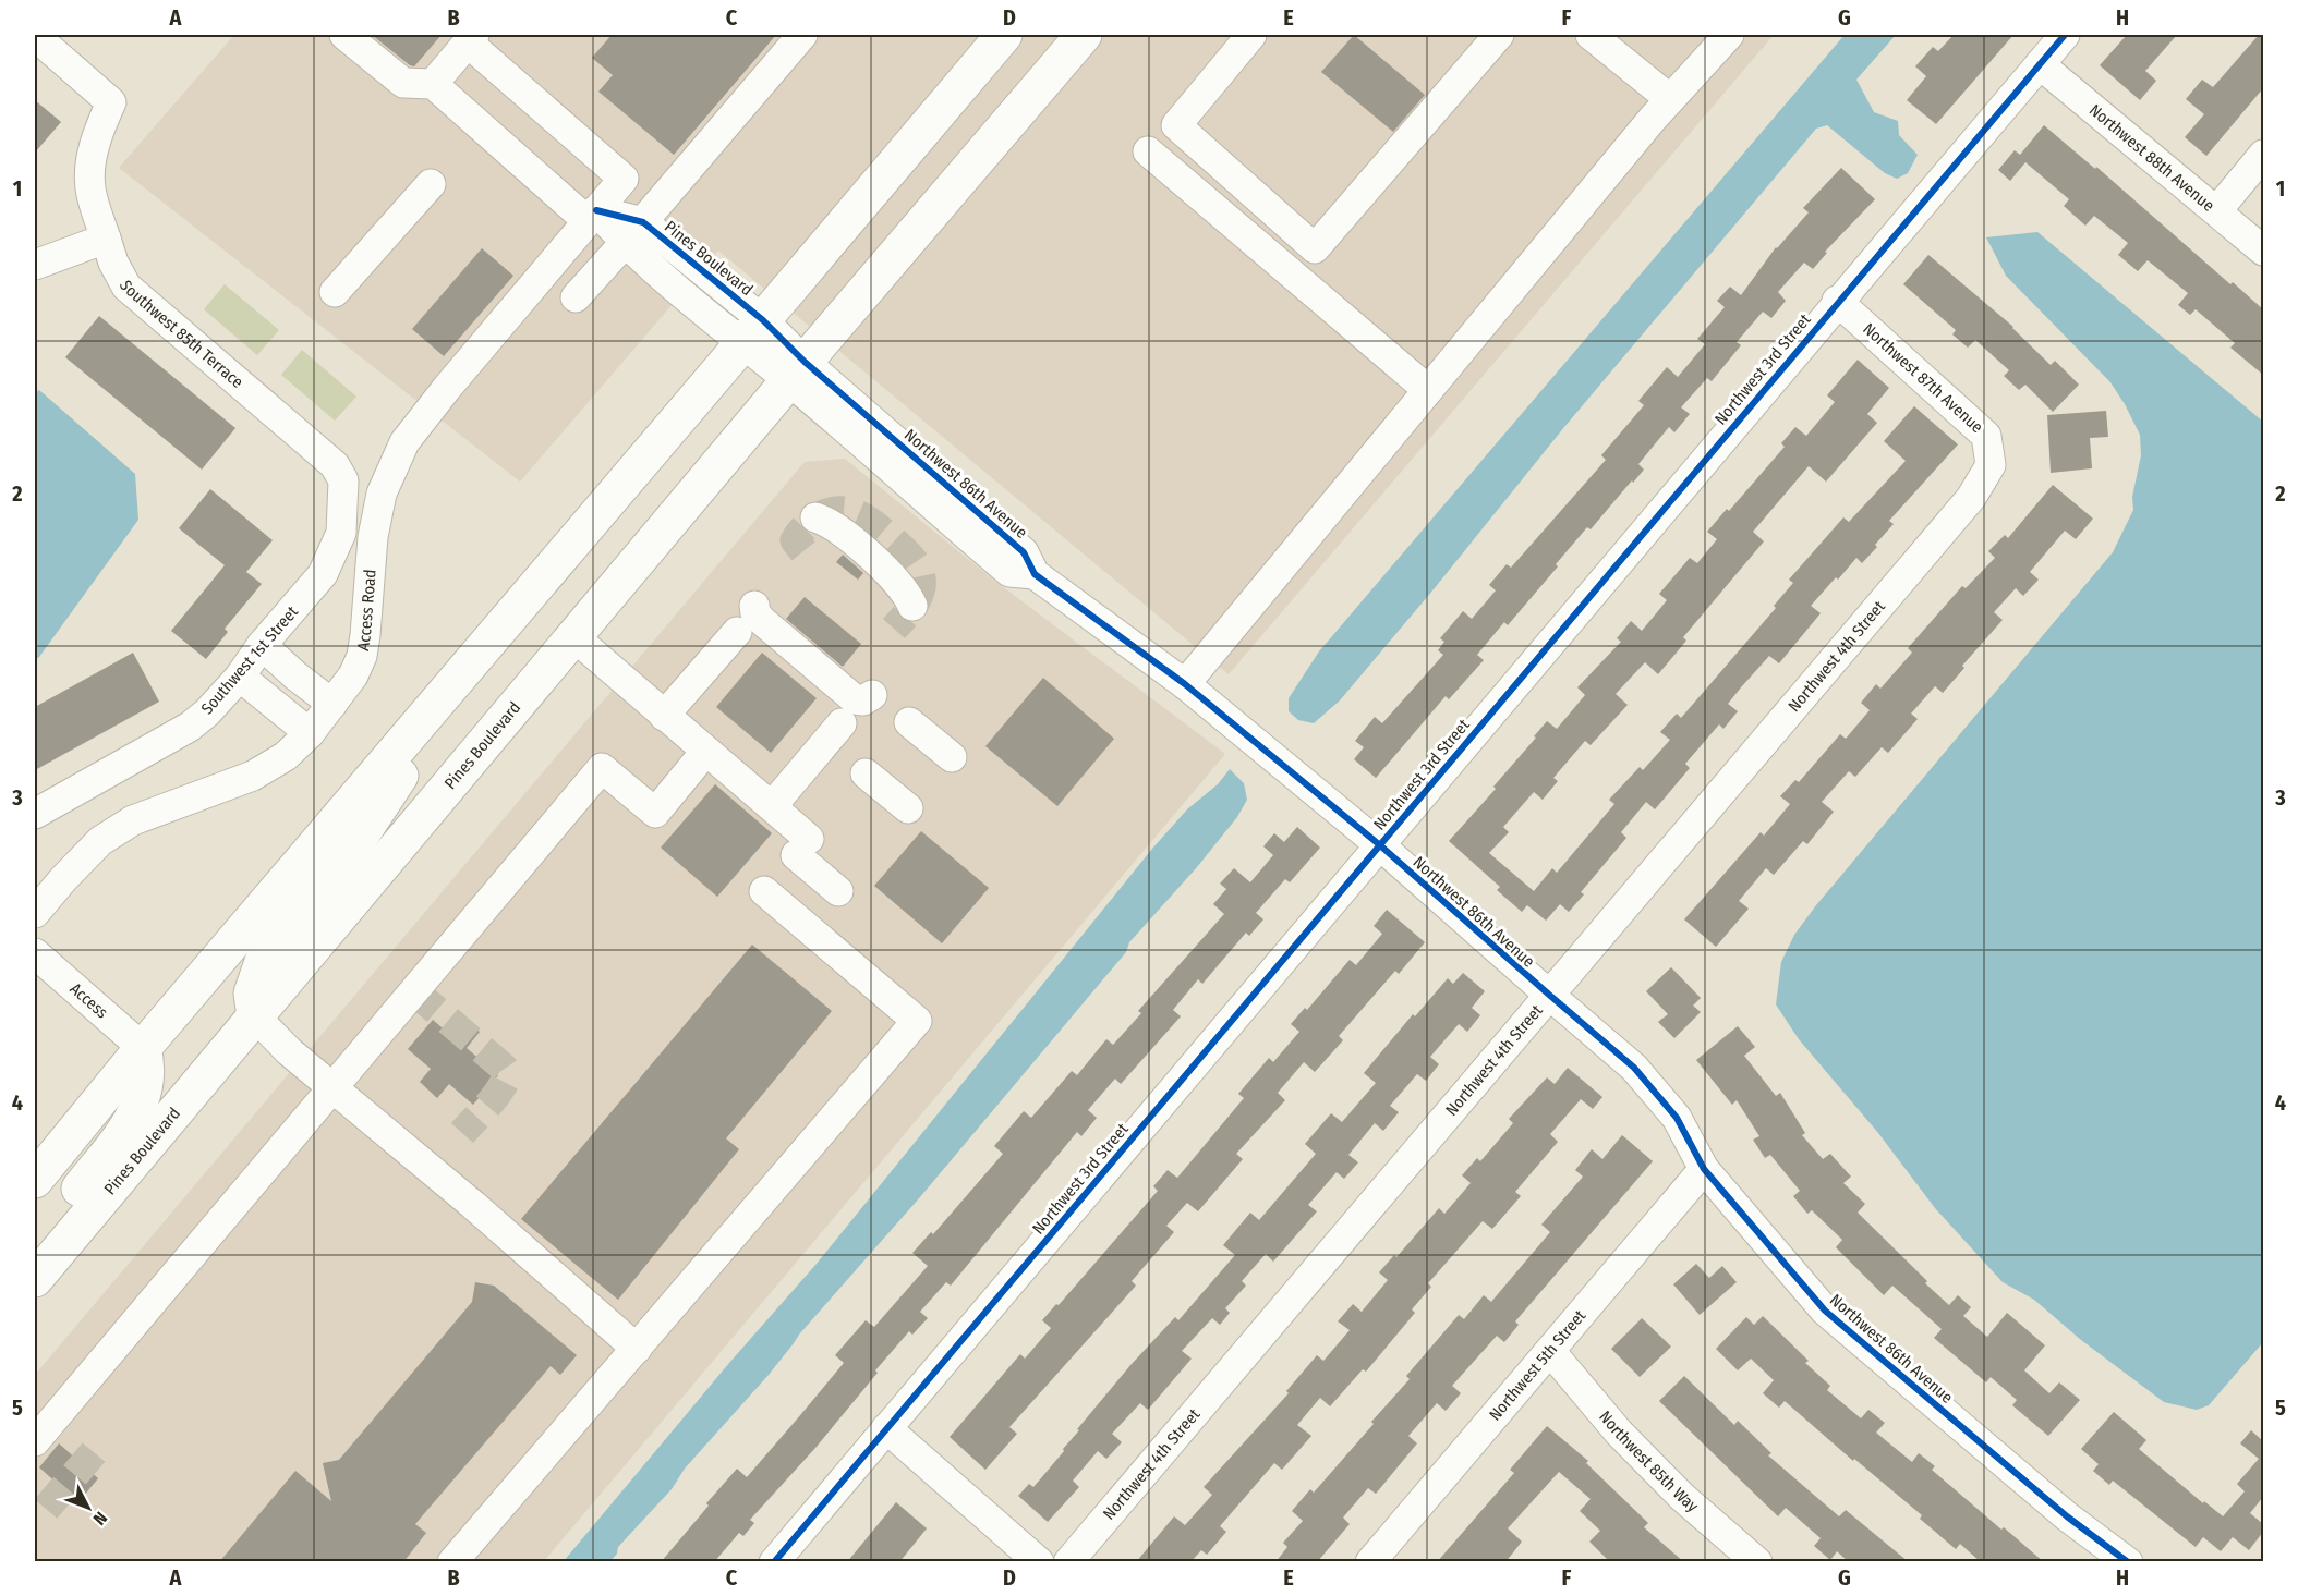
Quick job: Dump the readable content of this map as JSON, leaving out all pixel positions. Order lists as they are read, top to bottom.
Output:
{
  "streets": {
    "highway": ["Pines Boulevard"],
    "street": [
      "Northwest 88th Avenue",
      "Southwest 85th Terrace",
      "Northwest 3rd Street",
      "Northwest 87th Avenue",
      "Northwest 86th Avenue",
      "Access Road",
      "Northwest 4th Street",
      "Southwest 1st Street",
      "Access",
      "Northwest 5th Street",
      "Northwest 85th Way"
    ]
  },
  "crossings": [
    ["Northwest 88th Avenue", "Northwest 3rd Street"],
    ["Pines Boulevard", "Northwest 86th Avenue"],
    ["Pines Boulevard", "Access Road"],
    ["Southwest 85th Terrace", "Southwest 1st Street"],
    ["Northwest 3rd Street", "Northwest 87th Avenue"],
    ["Northwest 3rd Street", "Northwest 86th Avenue"],
    ["Northwest 87th Avenue", "Northwest 4th Street"],
    ["Northwest 86th Avenue", "Northwest 4th Street"],
    ["Northwest 86th Avenue", "Northwest 5th Street"],
    ["Northwest 5th Street", "Northwest 85th Way"]
  ],
  "north": "bottom right",
  "grid": {
    "columns": [
      "A",
      "B",
      "C",
      "D",
      "E",
      "F",
      "G",
      "H"
    ],
    "rows": [
      "1",
      "2",
      "3",
      "4",
      "5"
    ]
  }
}
